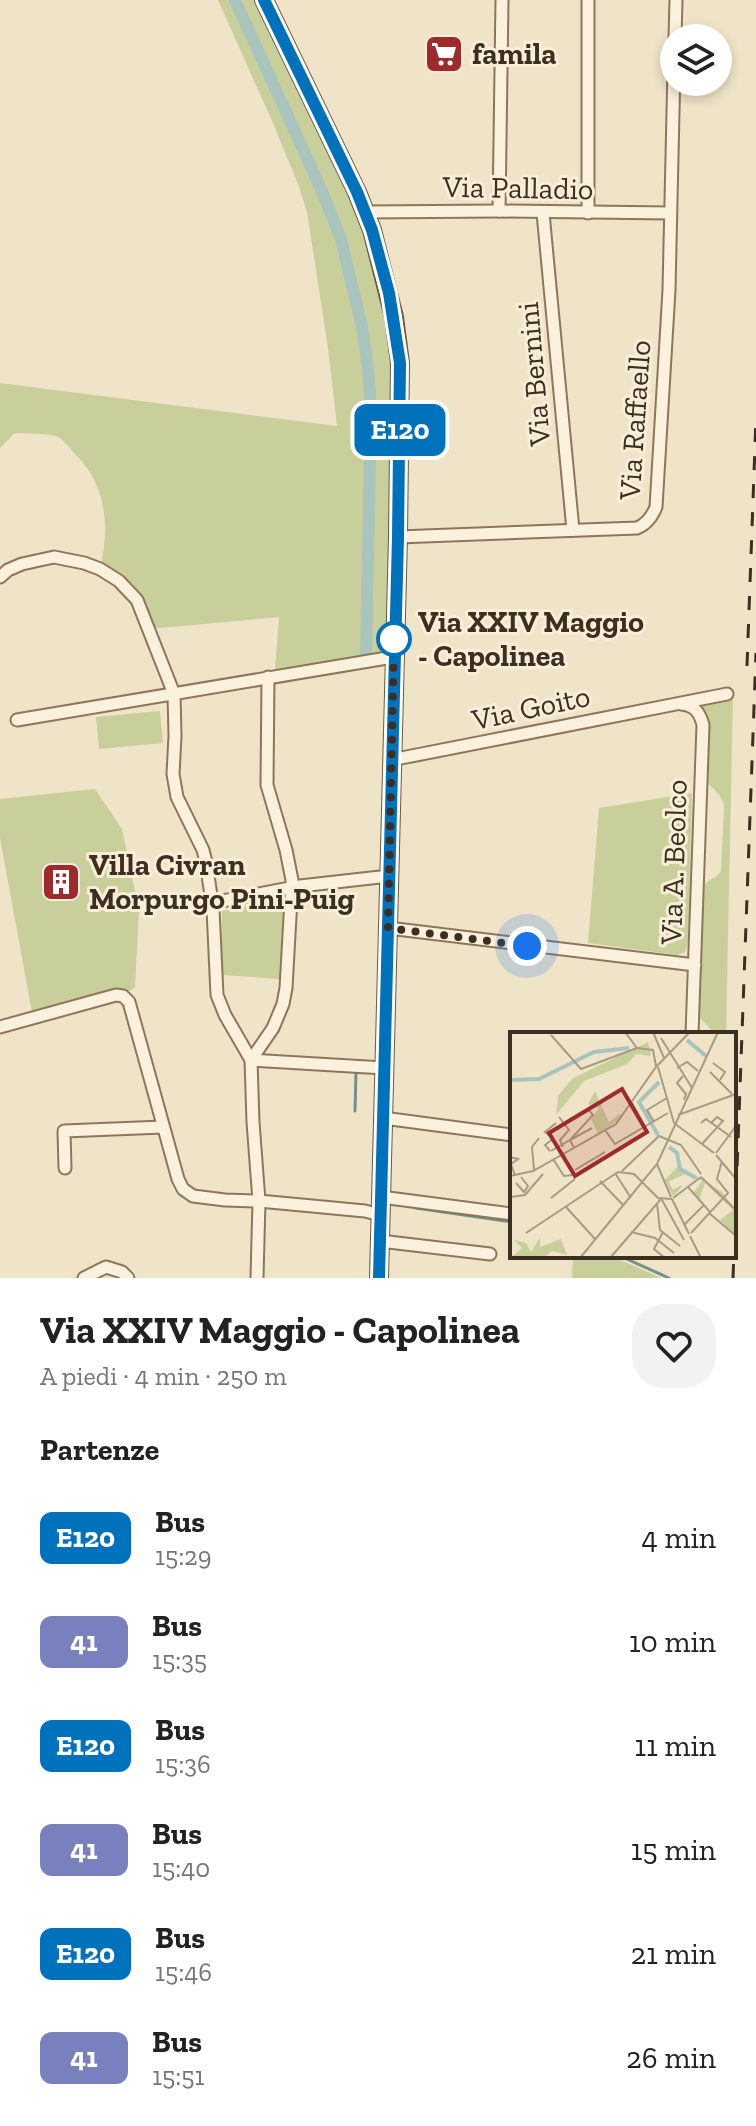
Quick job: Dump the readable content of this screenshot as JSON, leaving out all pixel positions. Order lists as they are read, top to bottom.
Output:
{
  "streets": {
    "street": [
      "Via Palladio",
      "Via Bernini",
      "Via Raffaello",
      "Via Goito",
      "Via A. Beolco"
    ]
  },
  "crossings": [
    ["Via Palladio", "Via Bernini"],
    ["Via Palladio", "Via Raffaello"],
    ["Via Bernini", "Via Raffaello"],
    ["Via Goito", "Via A. Beolco"]
  ],
  "places": {
    "supermarket": ["famila"],
    "other": ["Via XXIV Maggio - Capolinea"],
    "building": ["Villa Civran Morpurgo Pini-Puig"]
  },
  "lines": ["bus line E120"],
  "page": {
    "on_map": "E120",
    "heading": [
      ["Via XXIV Maggio - Capolinea", "A piedi · 4 min · 250 m"],
      "Partenze"
    ],
    "list": [
      {
        "mark": "E120",
        "name": "Bus",
        "note": "15:29",
        "value": "4 min"
      },
      {
        "mark": "41",
        "name": "Bus",
        "note": "15:35",
        "value": "10 min"
      },
      {
        "mark": "E120",
        "name": "Bus",
        "note": "15:36",
        "value": "11 min"
      },
      {
        "mark": "41",
        "name": "Bus",
        "note": "15:40",
        "value": "15 min"
      },
      {
        "mark": "E120",
        "name": "Bus",
        "note": "15:46",
        "value": "21 min"
      },
      {
        "mark": "41",
        "name": "Bus",
        "note": "15:51",
        "value": "26 min"
      }
    ]
  }
}
